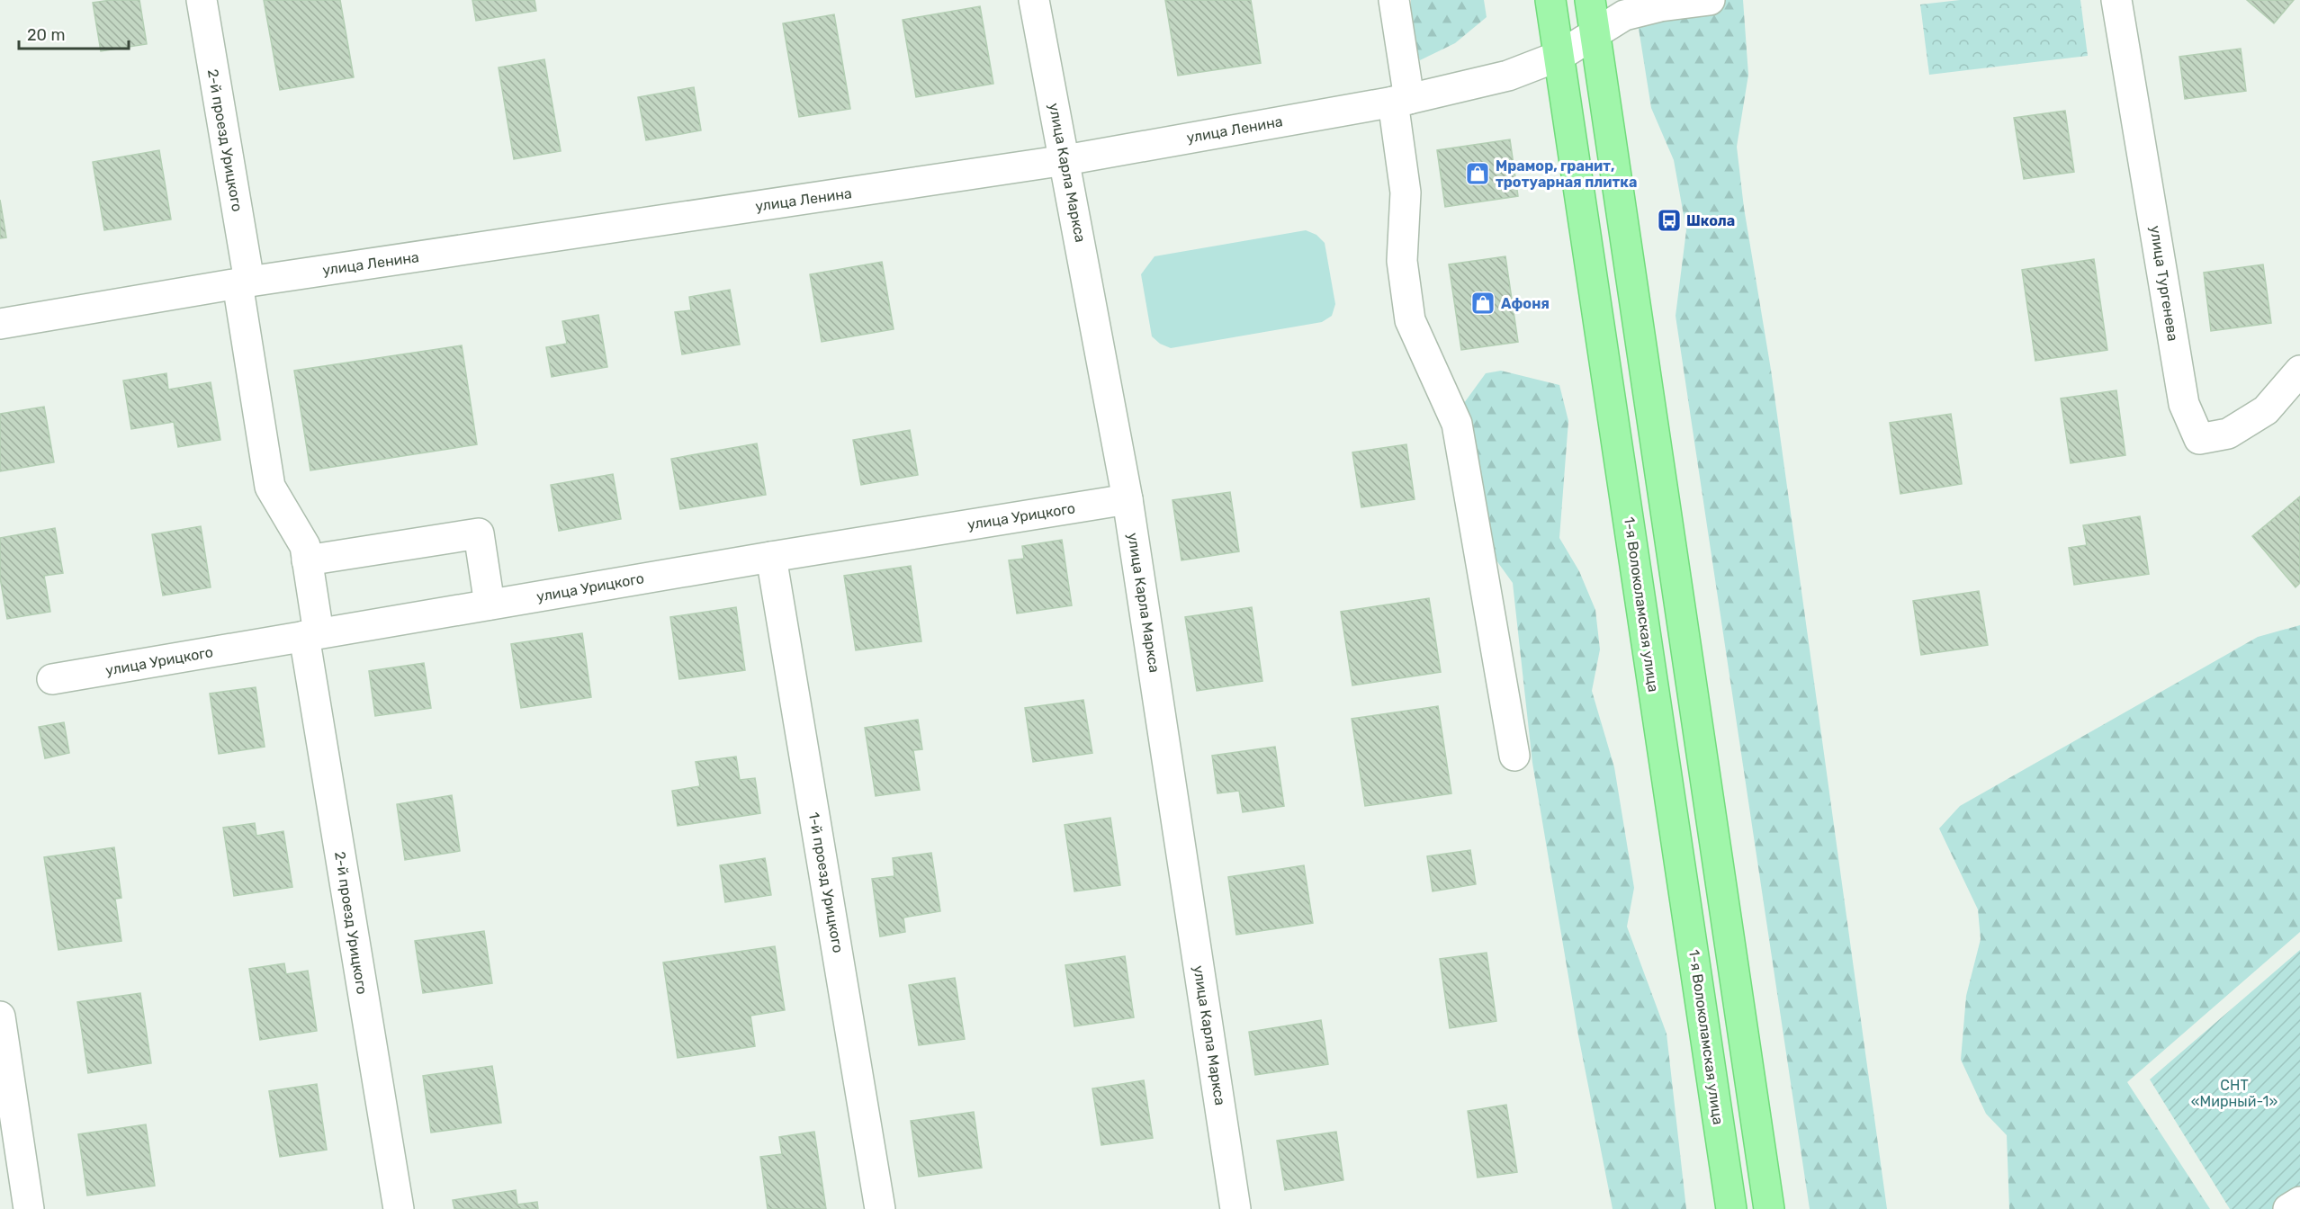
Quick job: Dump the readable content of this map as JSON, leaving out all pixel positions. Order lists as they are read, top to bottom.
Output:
{
  "streets": {
    "main road": ["1-я Волоколамская улица"],
    "street": [
      "улица Ленина",
      "2-й проезд Урицкого",
      "улица Карла Маркса",
      "улица Тургенева",
      "улица Урицкого",
      "1-й проезд Урицкого"
    ]
  },
  "crossings": [
    ["улица Ленина", "2-й проезд Урицкого"],
    ["улица Ленина", "улица Карла Маркса"],
    ["улица Ленина", "1-я Волоколамская улица"],
    ["2-й проезд Урицкого", "улица Урицкого"],
    ["улица Карла Маркса", "улица Урицкого"],
    ["улица Урицкого", "1-й проезд Урицкого"]
  ],
  "parks": ["СНТ «Мирный-1»"],
  "places": {
    "shop": ["Мрамор, гранит, тротуарная плитка", "Афоня"],
    "bus stop": ["Школа"]
  },
  "scale_bar": "20 m"
}
